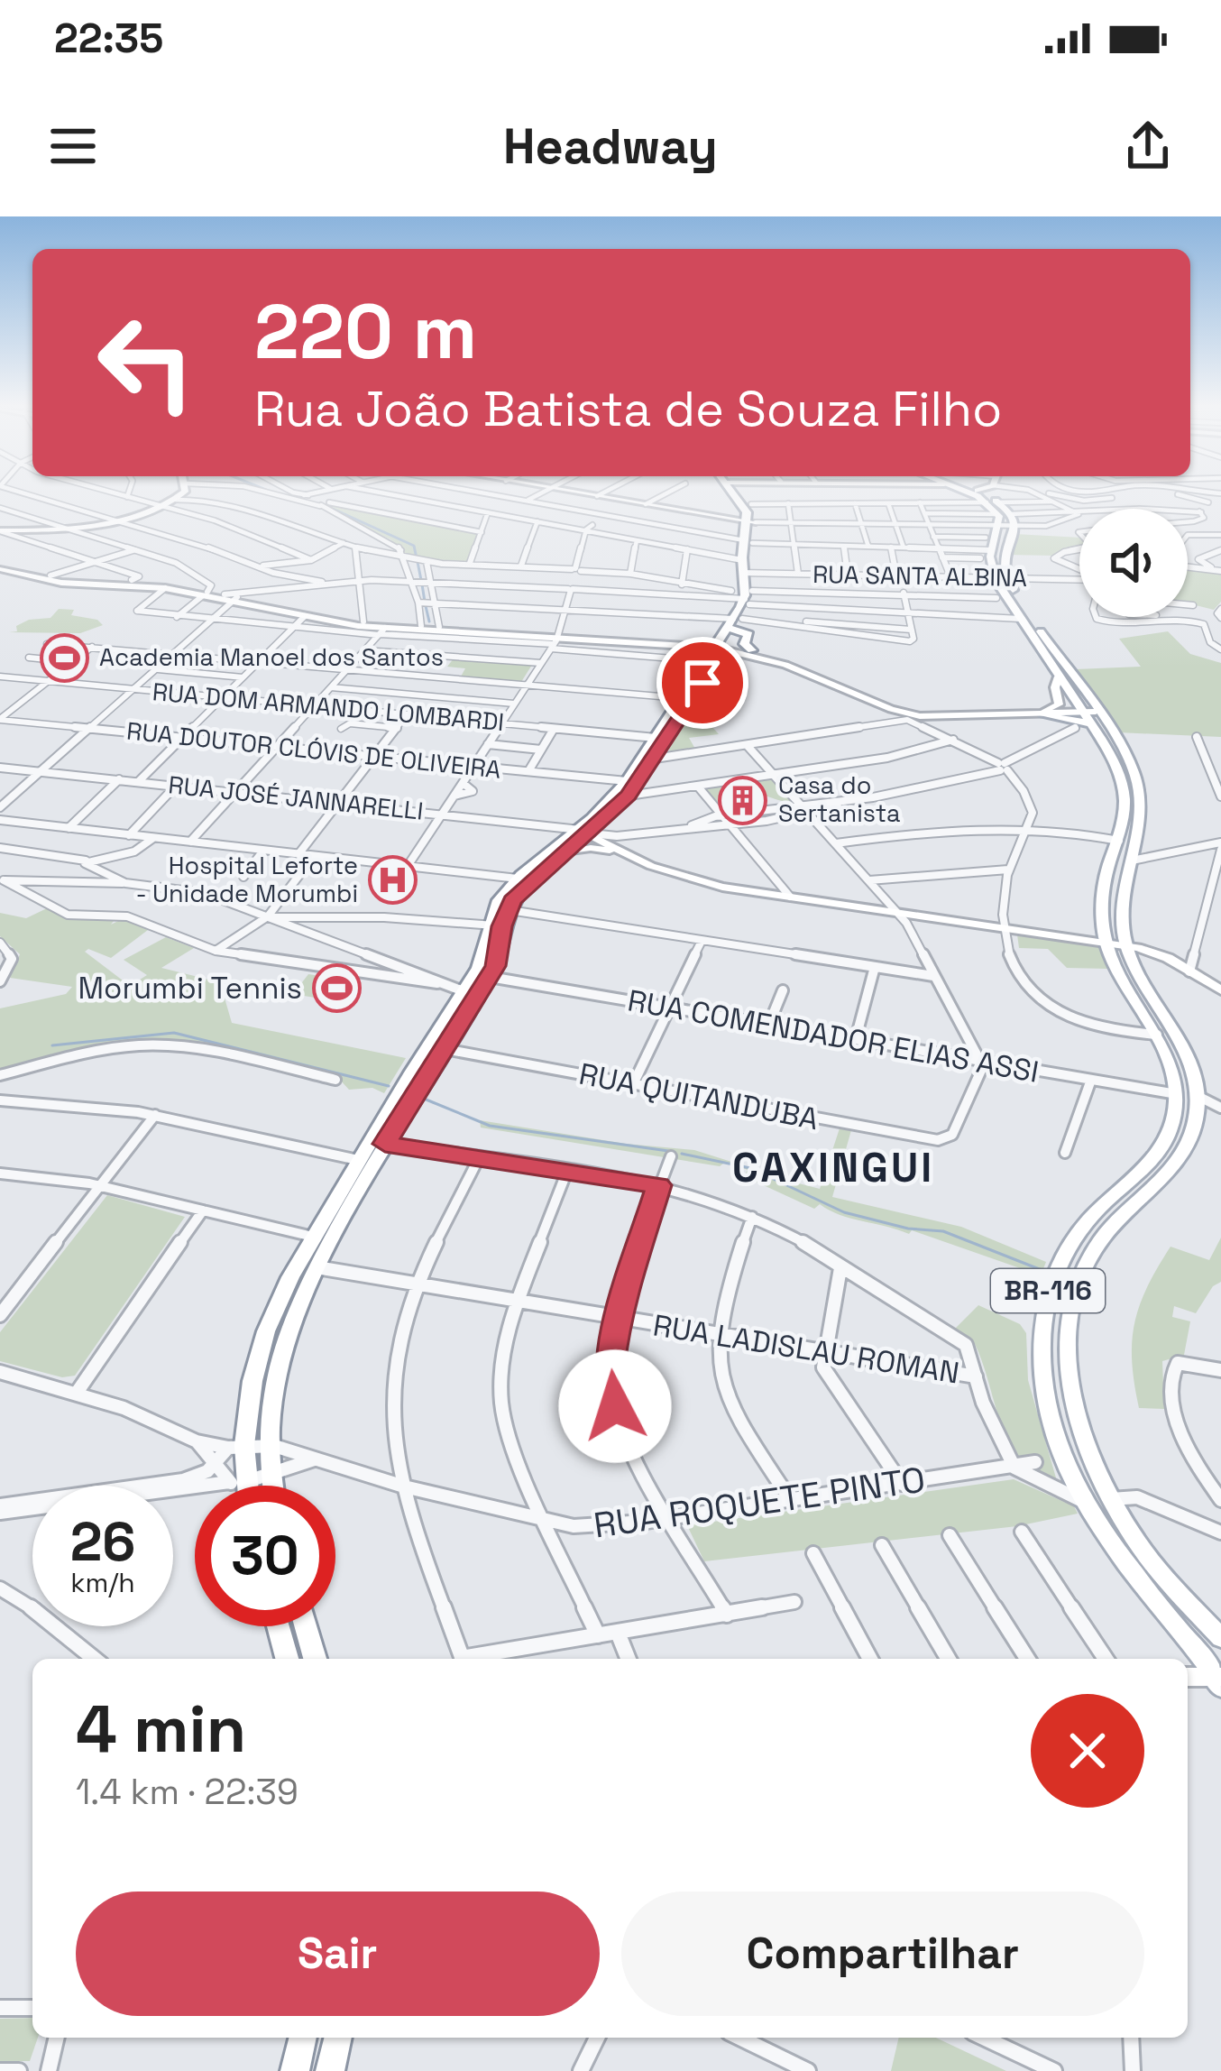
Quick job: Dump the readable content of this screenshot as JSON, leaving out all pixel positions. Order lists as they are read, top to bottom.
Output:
{
  "streets": {
    "main road": ["BR-116"],
    "street": [
      "RUA SANTA ALBINA",
      "RUA DOM ARMANDO LOMBARDI",
      "RUA DOUTOR CLÓVIS DE OLIVEIRA",
      "RUA JOSÉ JANNARELLI",
      "RUA COMENDADOR ELIAS ASSI",
      "RUA QUITANDUBA",
      "RUA LADISLAU ROMAN",
      "RUA ROQUETE PINTO"
    ]
  },
  "crossings": [
    ["RUA COMENDADOR ELIAS ASSI", "RUA QUITANDUBA"],
    ["RUA COMENDADOR ELIAS ASSI", "BR-116"]
  ],
  "districts": ["CAXINGUI"],
  "places": {
    "sports": ["Academia Manoel dos Santos", "Morumbi Tennis"],
    "building": ["Casa do Sertanista"],
    "hospital": ["Hospital Leforte - Unidade Morumbi"]
  },
  "page": {
    "status": "22:35",
    "header": "Headway",
    "turn": ["220 m", "Rua João Batista de Souza Filho"],
    "speed": "26 km/h",
    "limit": "30",
    "heading": ["4 min", "1.4 km · 22:39"],
    "buttons": ["Sair", "Compartilhar"]
  }
}
